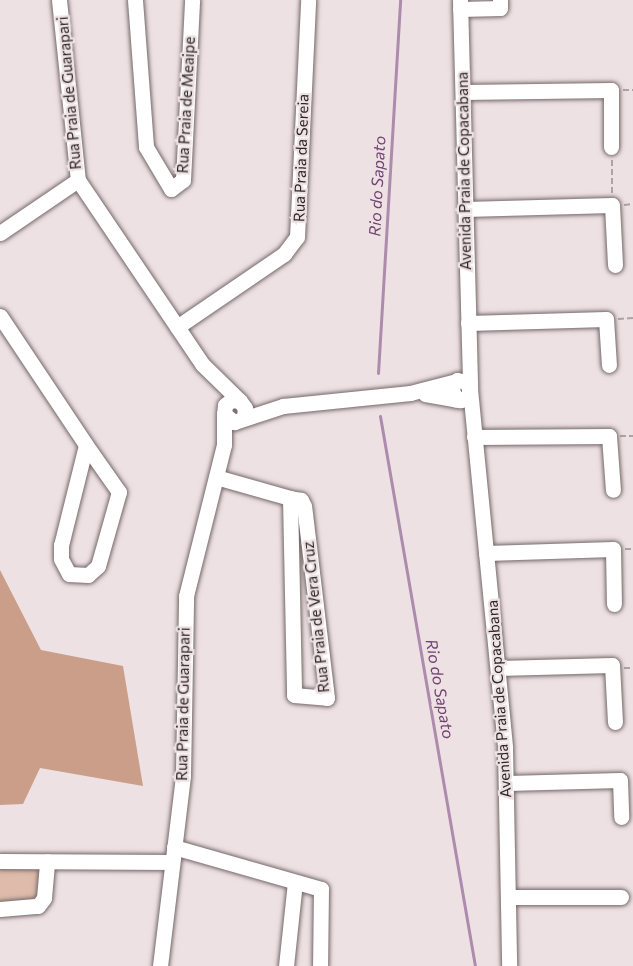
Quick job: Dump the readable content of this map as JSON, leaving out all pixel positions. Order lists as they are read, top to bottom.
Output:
{
  "streets": {
    "street": [
      "Rua Praia de Guarapari",
      "Rua Praia de Meaipe",
      "Rua Praia da Sereia",
      "Avenida Praia de Copacabana",
      "Rua Praia de Vera Cruz"
    ]
  },
  "crossings": [
    ["Rua Praia de Guarapari", "Rua Praia da Sereia"]
  ],
  "water": ["Rio do Sapato"]
}
